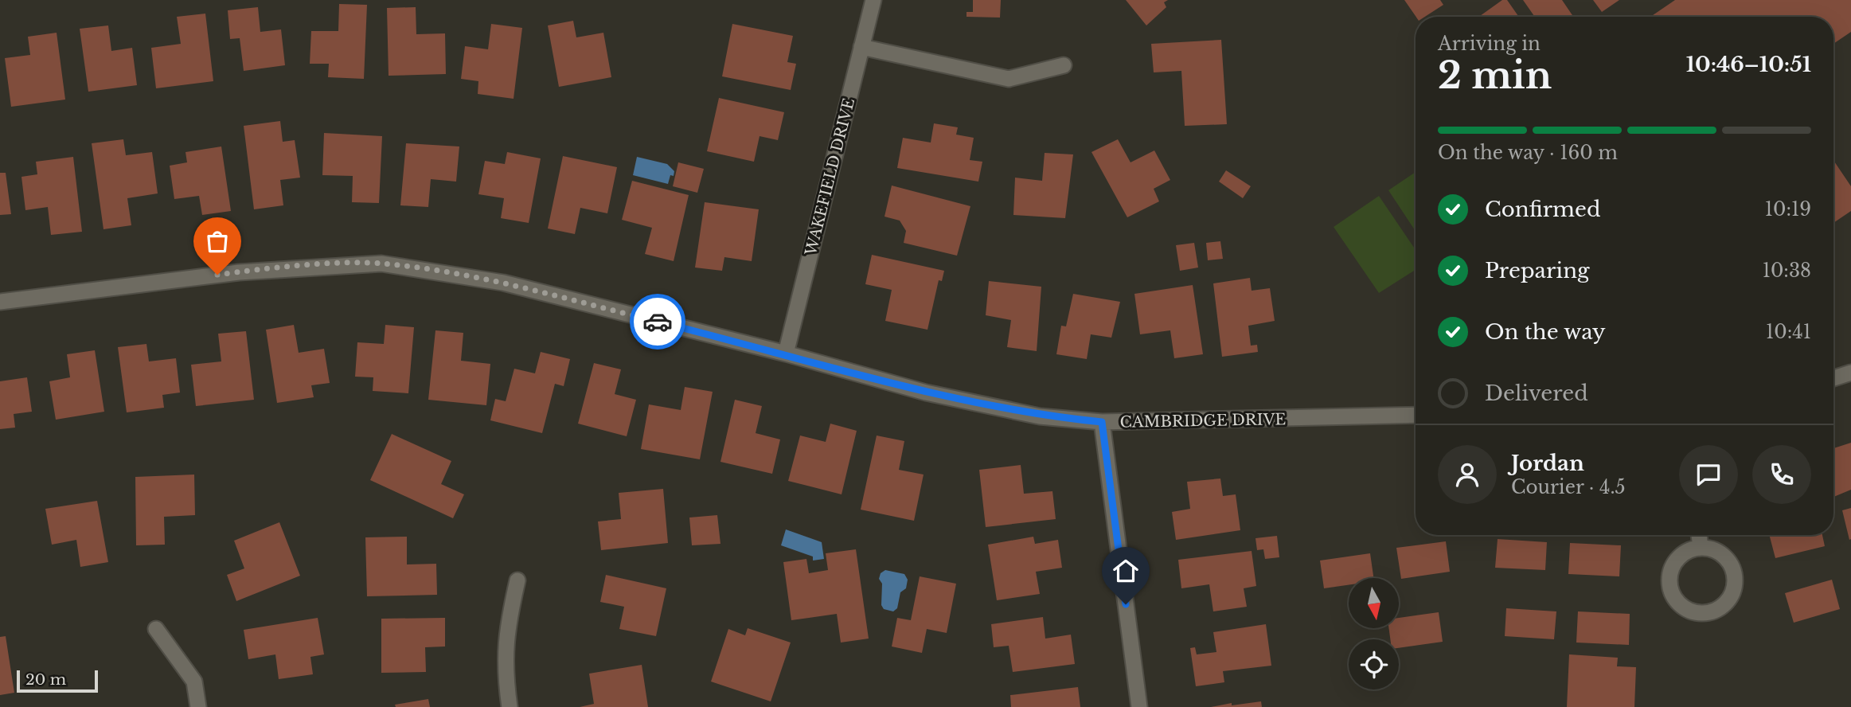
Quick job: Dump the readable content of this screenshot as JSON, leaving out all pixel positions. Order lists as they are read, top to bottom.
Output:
{
  "streets": {
    "street": ["WAKEFIELD DRIVE", "CAMBRIDGE DRIVE"]
  },
  "crossings": [
    ["WAKEFIELD DRIVE", "CAMBRIDGE DRIVE"]
  ],
  "scale_bar": "20 m",
  "north": "bottom",
  "page": {
    "heading": ["2 min", "Arriving in", "10:46–10:51"],
    "panel": ["Jordan", "Courier · 4.5"],
    "bar": "On the way · 160 m",
    "list": [
      ["Confirmed", "10:19"],
      ["Preparing", "10:38"],
      ["On the way", "10:41"],
      "Delivered"
    ],
    "scale": "20 m"
  }
}
